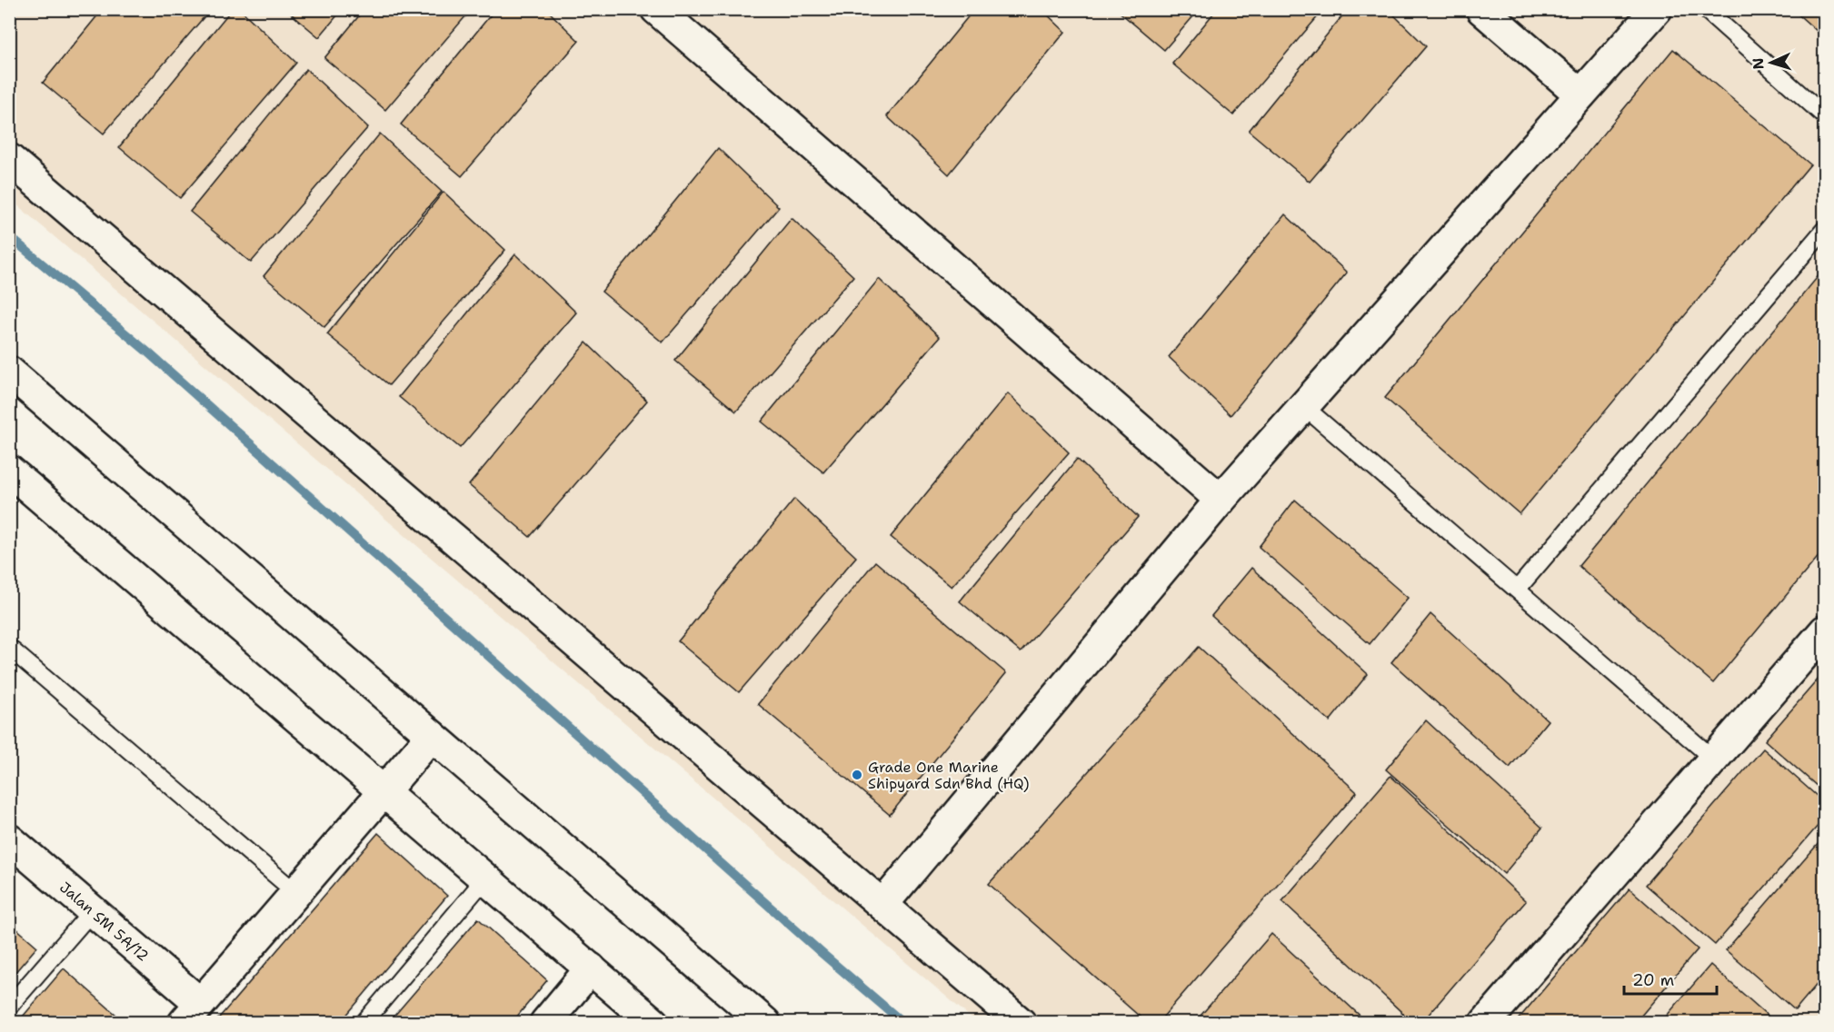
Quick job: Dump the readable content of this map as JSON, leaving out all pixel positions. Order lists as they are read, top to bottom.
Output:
{
  "streets": {
    "street": ["Jalan SM 5A/12"]
  },
  "places": ["Grade One Marine Shipyard Sdn Bhd (HQ)"],
  "scale_bar": "20 m",
  "north": "left"
}
